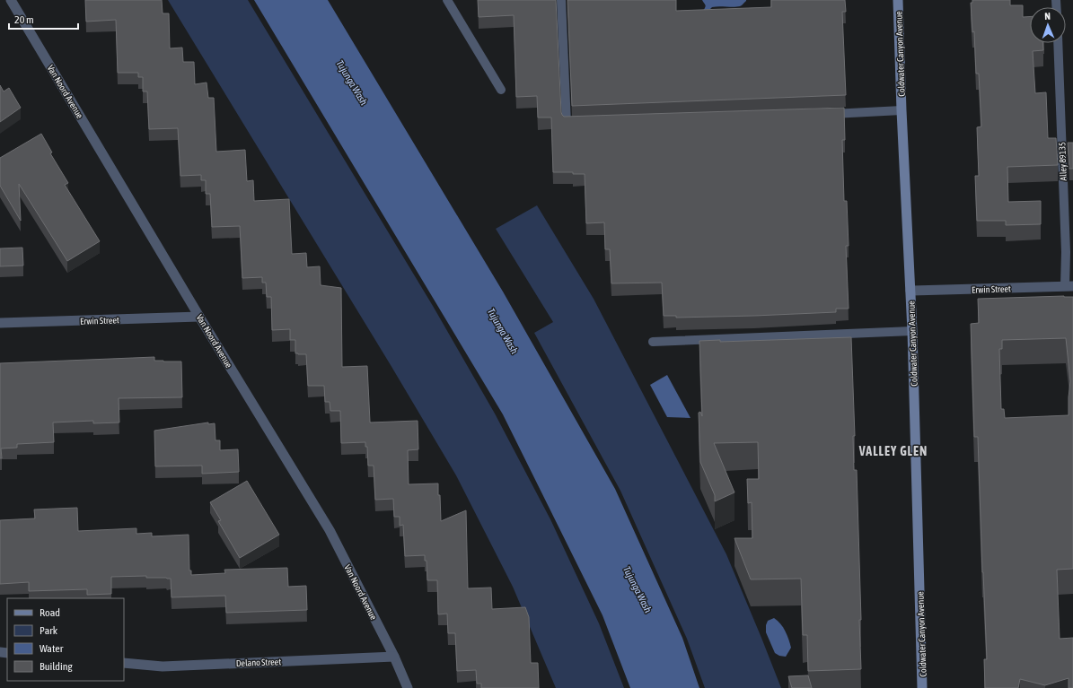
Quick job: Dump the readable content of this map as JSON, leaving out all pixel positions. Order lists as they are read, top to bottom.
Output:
{
  "streets": {
    "main road": ["Coldwater Canyon Avenue"],
    "street": ["Van Noord Avenue", "Erwin Street", "Delano Street"],
    "lane": ["Alley 89135"]
  },
  "crossings": [
    ["Coldwater Canyon Avenue", "Erwin Street"],
    ["Van Noord Avenue", "Erwin Street"],
    ["Van Noord Avenue", "Delano Street"],
    ["Alley 89135", "Erwin Street"]
  ],
  "districts": ["VALLEY GLEN"],
  "water": ["Tujunga Wash"],
  "legend": [
    "Road",
    "Park",
    "Water",
    "Building"
  ],
  "scale_bar": "20 m",
  "north": "top"
}
